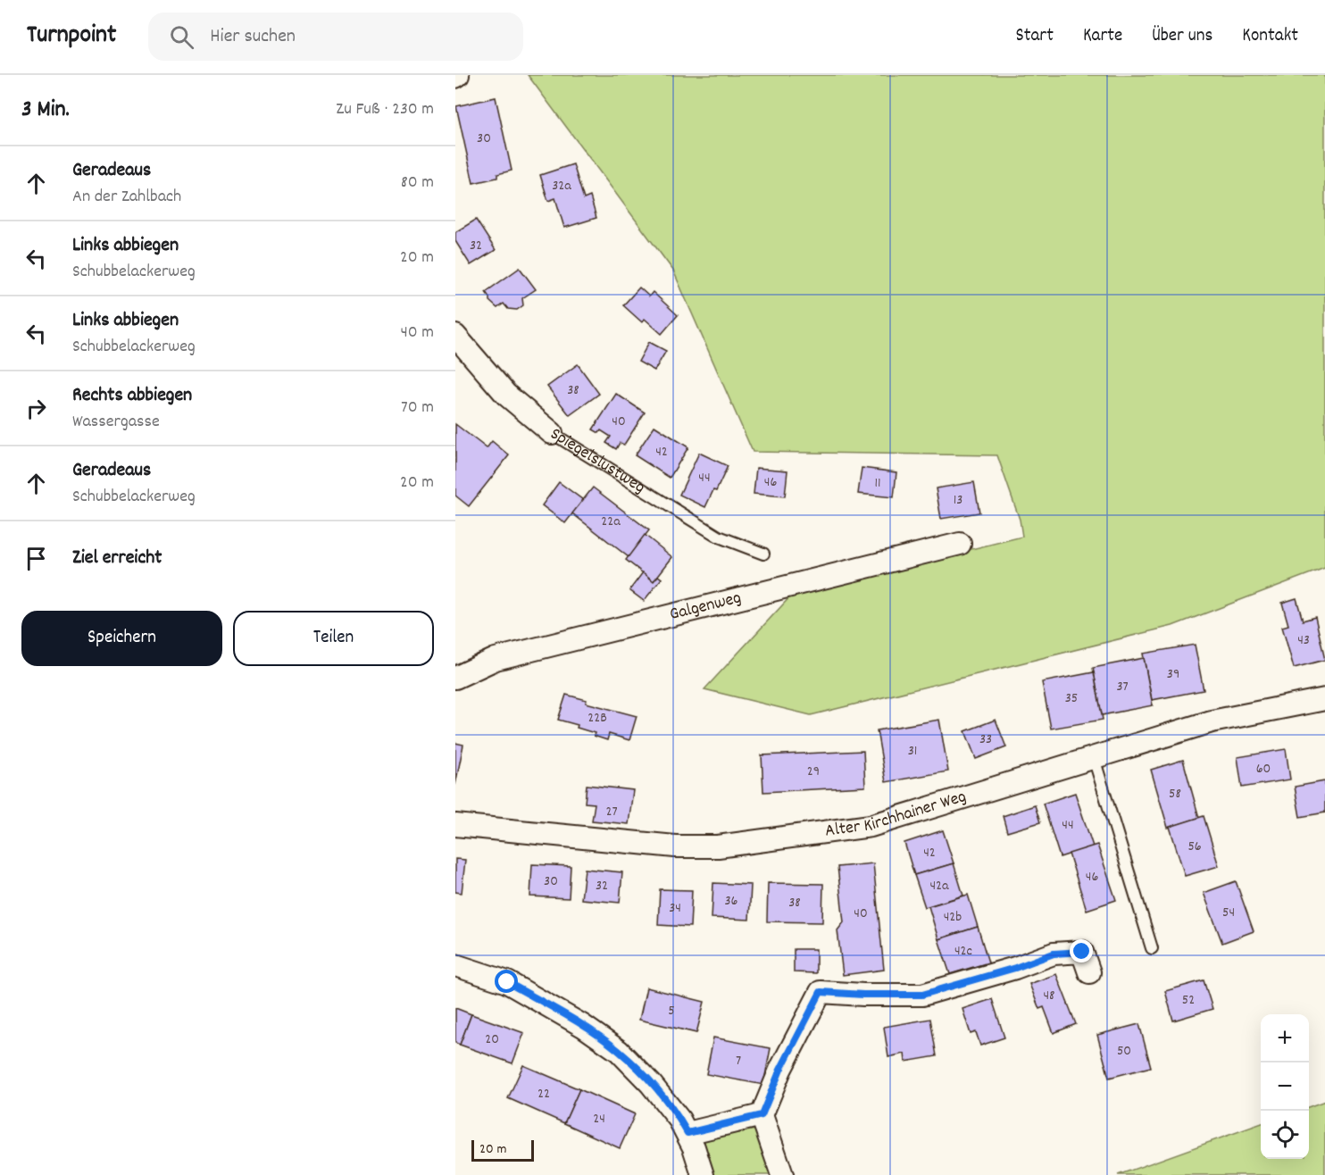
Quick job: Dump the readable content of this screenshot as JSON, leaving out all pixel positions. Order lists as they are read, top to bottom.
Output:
{
  "streets": {
    "street": ["Spiegelslustweg", "Galgenweg", "Alter Kirchhainer Weg"]
  },
  "house_numbers": [
    "30",
    "32a",
    "32",
    "38",
    "40",
    "42",
    "44",
    "46",
    "11",
    "13",
    "22a",
    "43",
    "39",
    "37",
    "35",
    "22B",
    "33",
    "31",
    "60",
    "29",
    "58",
    "27",
    "44",
    "56",
    "42",
    "46",
    "30",
    "32",
    "42a",
    "36",
    "38",
    "34",
    "54",
    "40",
    "42b",
    "42c",
    "48",
    "52",
    "5",
    "20",
    "50",
    "7",
    "22",
    "24"
  ],
  "scale_bar": "20 m",
  "page": {
    "header": "Turnpoint",
    "search": "Hier suchen",
    "nav": [
      "Start",
      "Karte",
      "Über uns",
      "Kontakt"
    ],
    "heading": ["3 Min.", "Zu Fuß · 230 m"],
    "list": [
      ["Geradeaus", "An der Zahlbach", "80 m"],
      ["Links abbiegen", "Schubbelackerweg", "20 m"],
      ["Links abbiegen", "Schubbelackerweg", "40 m"],
      ["Rechts abbiegen", "Wassergasse", "70 m"],
      ["Geradeaus", "Schubbelackerweg", "20 m"],
      "Ziel erreicht"
    ],
    "buttons": ["Speichern", "Teilen"],
    "map_buttons": ["+", "−"],
    "scale": "20 m"
  }
}
